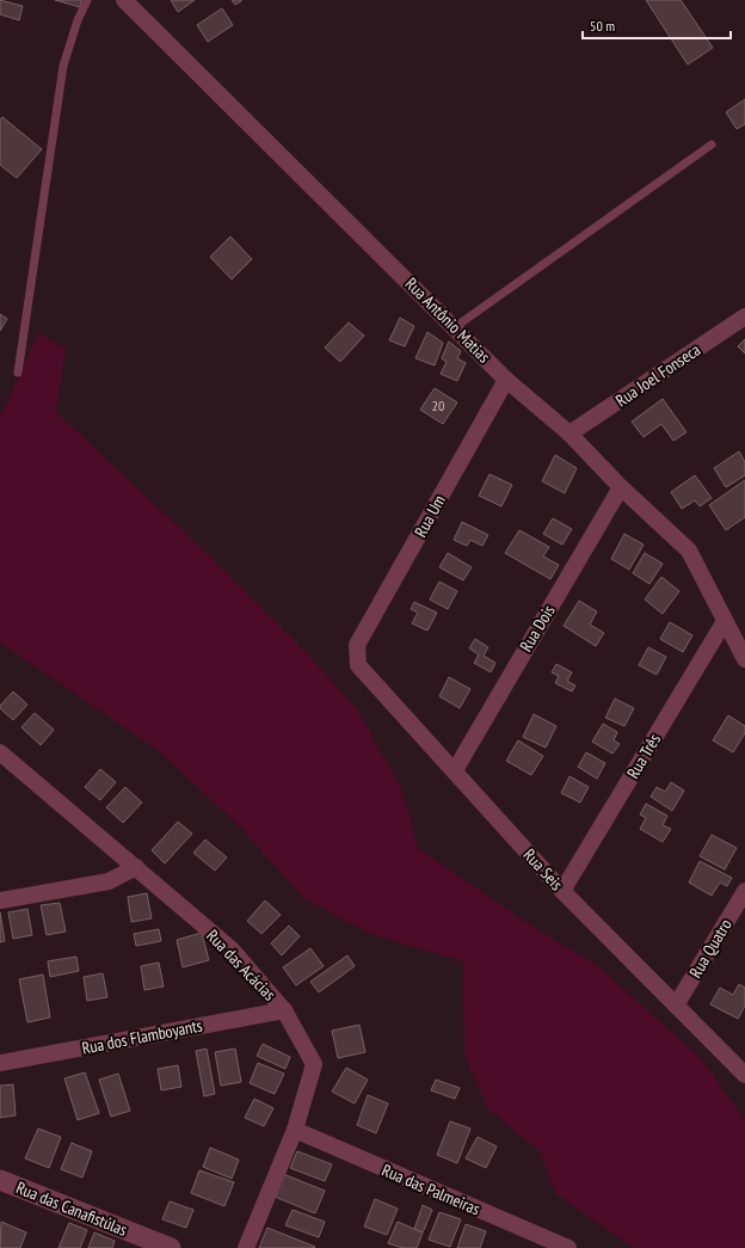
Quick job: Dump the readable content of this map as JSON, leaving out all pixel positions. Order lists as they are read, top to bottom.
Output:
{
  "streets": {
    "street": [
      "Rua Antônio Matias",
      "Rua Joel Fonseca",
      "Rua Um",
      "Rua Dois",
      "Rua Três",
      "Rua Seis",
      "Rua Quatro",
      "Rua das Acácias",
      "Rua dos Flamboyants",
      "Rua das Palmeiras",
      "Rua das Canafistúlas"
    ]
  },
  "crossings": [
    ["Rua Antônio Matias", "Rua Joel Fonseca"],
    ["Rua Antônio Matias", "Rua Um"],
    ["Rua Antônio Matias", "Rua Dois"],
    ["Rua Antônio Matias", "Rua Três"],
    ["Rua Um", "Rua Seis"],
    ["Rua Dois", "Rua Seis"],
    ["Rua Três", "Rua Seis"],
    ["Rua Seis", "Rua Quatro"],
    ["Rua das Acácias", "Rua dos Flamboyants"],
    ["Rua das Acácias", "Rua das Palmeiras"]
  ],
  "house_numbers": ["20"],
  "scale_bar": "50 m"
}
